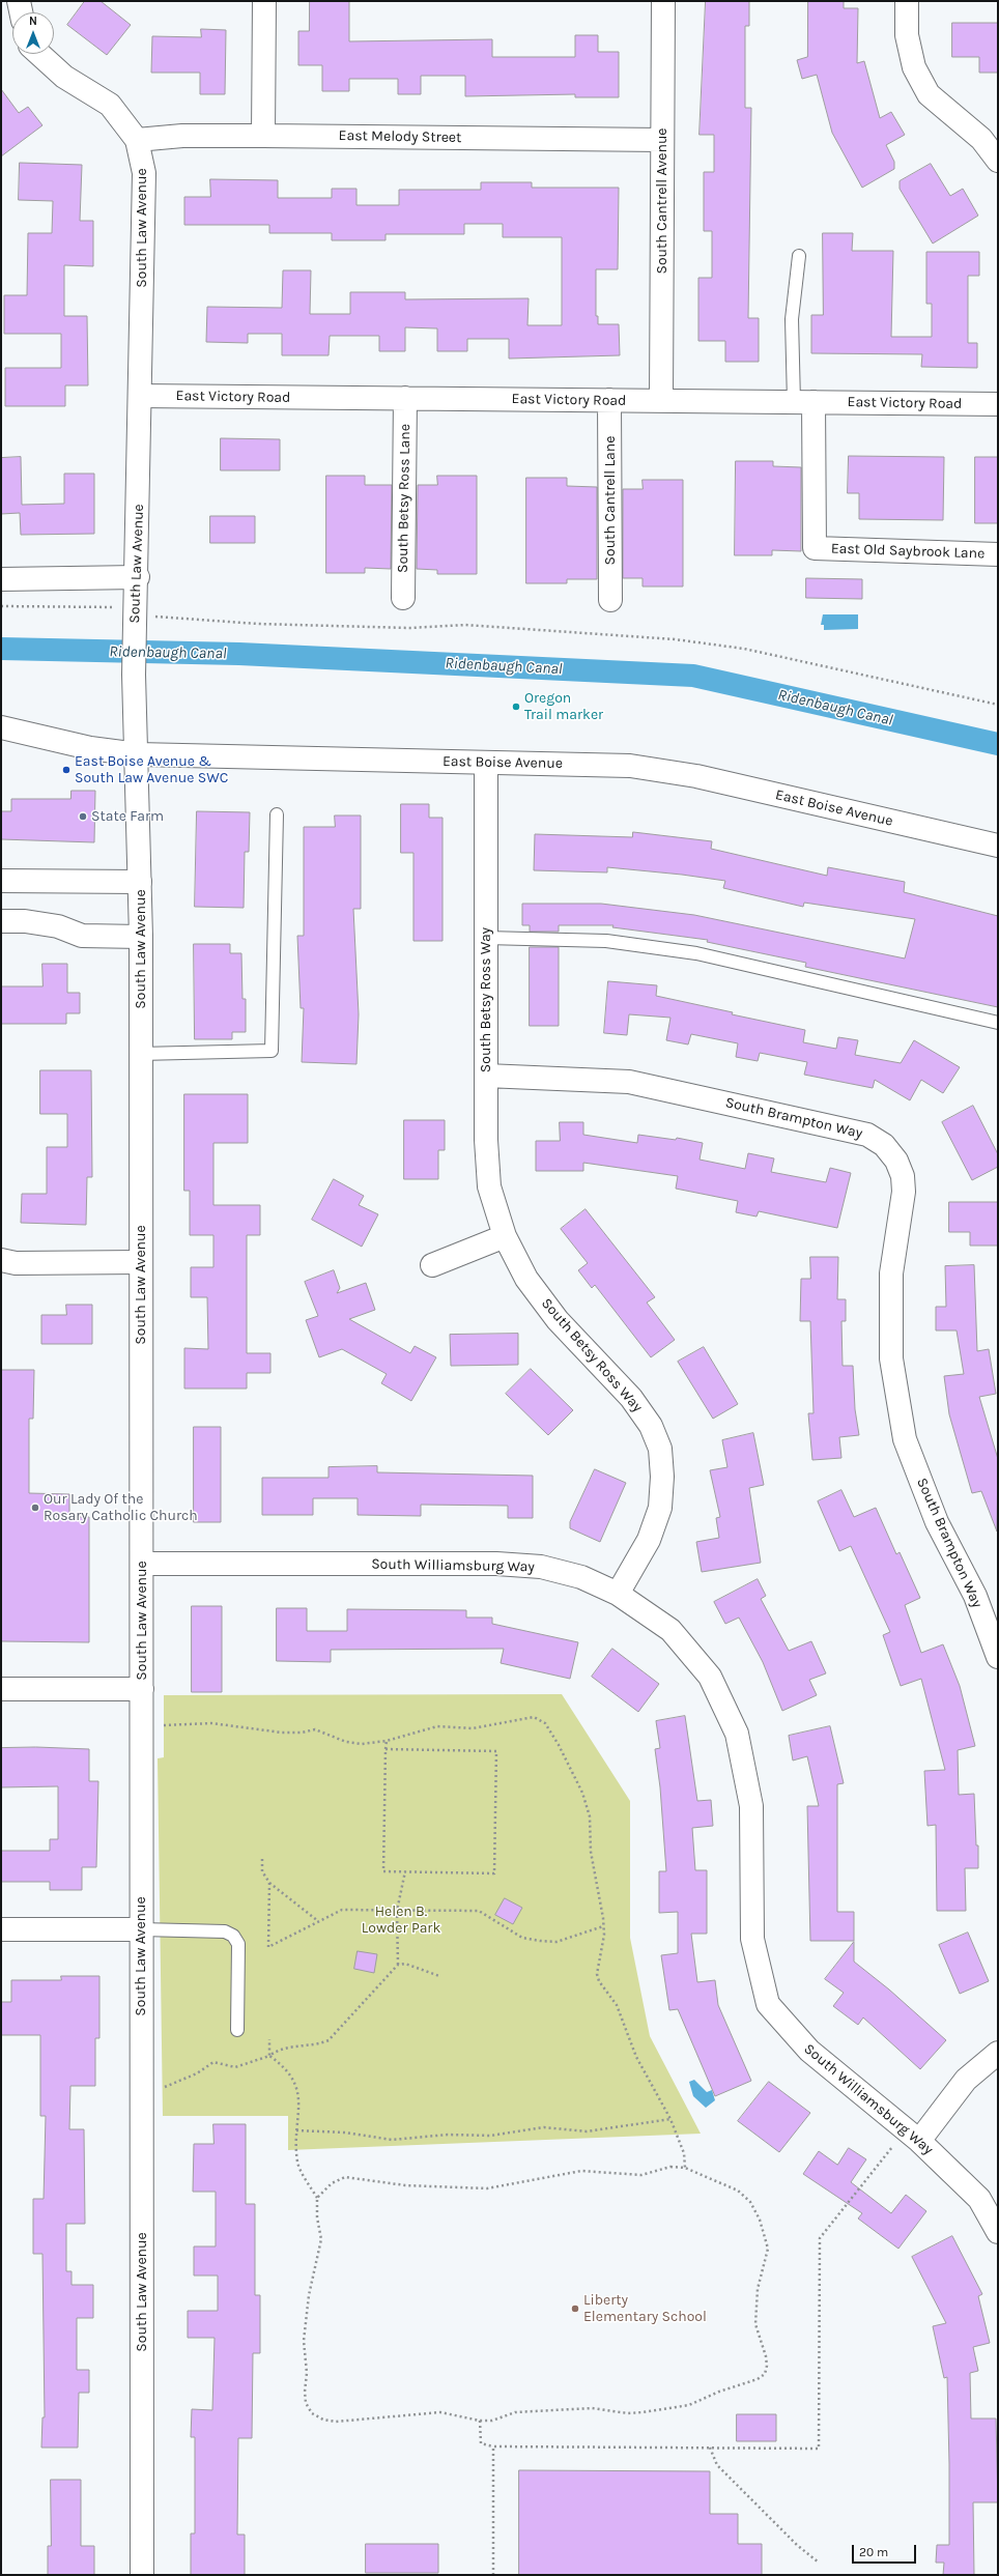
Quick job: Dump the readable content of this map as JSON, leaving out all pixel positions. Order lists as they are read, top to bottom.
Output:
{
  "streets": {
    "street": [
      "East Melody Street",
      "South Cantrell Avenue",
      "South Law Avenue",
      "East Victory Road",
      "South Betsy Ross Lane",
      "South Cantrell Lane",
      "East Old Saybrook Lane",
      "East Boise Avenue",
      "South Betsy Ross Way",
      "South Brampton Way",
      "South Williamsburg Way"
    ]
  },
  "crossings": [
    ["East Melody Street", "South Cantrell Avenue"],
    ["East Melody Street", "South Law Avenue"],
    ["South Cantrell Avenue", "East Victory Road"],
    ["South Law Avenue", "East Victory Road"],
    ["South Law Avenue", "East Boise Avenue"],
    ["South Law Avenue", "South Williamsburg Way"],
    ["East Victory Road", "South Betsy Ross Lane"],
    ["East Victory Road", "South Cantrell Lane"],
    ["East Victory Road", "East Old Saybrook Lane"],
    ["East Boise Avenue", "South Betsy Ross Way"],
    ["South Betsy Ross Way", "South Brampton Way"],
    ["South Betsy Ross Way", "South Williamsburg Way"]
  ],
  "water": ["Ridenbaugh Canal"],
  "parks": ["Helen B. Lowder Park"],
  "places": [
    "Oregon Trail marker",
    "East Boise Avenue & South Law Avenue SWC",
    "State Farm",
    "Our Lady Of the Rosary Catholic Church",
    "Liberty Elementary School"
  ],
  "scale_bar": "20 m",
  "north": "top"
}
